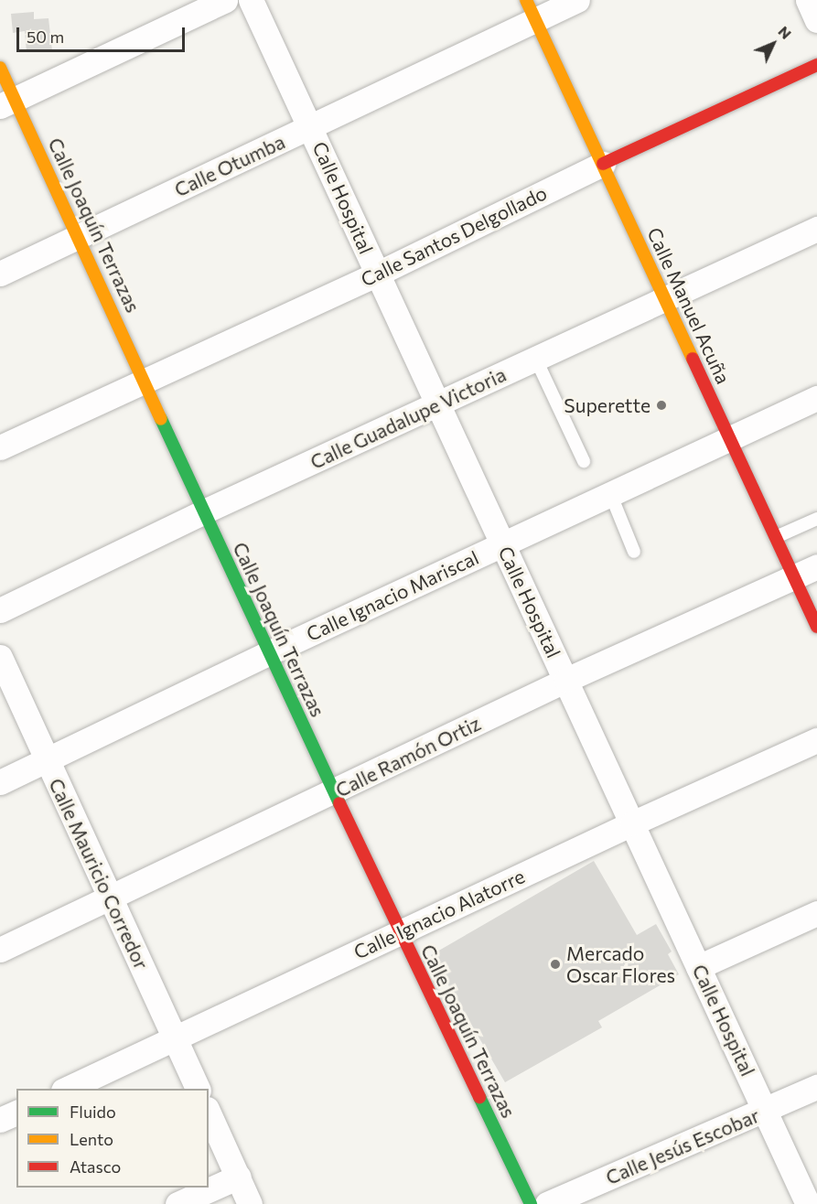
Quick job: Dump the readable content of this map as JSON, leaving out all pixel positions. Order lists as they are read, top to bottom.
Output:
{
  "streets": {
    "street": [
      "Calle Otumba",
      "Calle Hospital",
      "Calle Joaquín Terrazas",
      "Calle Santos Delgollado",
      "Calle Manuel Acuña",
      "Calle Guadalupe Victoria",
      "Calle Ignacio Mariscal",
      "Calle Ramón Ortiz",
      "Calle Mauricio Corredor",
      "Calle Ignacio Alatorre",
      "Calle Jesús Escobar"
    ]
  },
  "crossings": [
    ["Calle Otumba", "Calle Hospital"],
    ["Calle Otumba", "Calle Joaquín Terrazas"],
    ["Calle Otumba", "Calle Manuel Acuña"],
    ["Calle Hospital", "Calle Santos Delgollado"],
    ["Calle Hospital", "Calle Guadalupe Victoria"],
    ["Calle Hospital", "Calle Ignacio Mariscal"],
    ["Calle Hospital", "Calle Ramón Ortiz"],
    ["Calle Hospital", "Calle Ignacio Alatorre"],
    ["Calle Hospital", "Calle Jesús Escobar"],
    ["Calle Joaquín Terrazas", "Calle Santos Delgollado"],
    ["Calle Joaquín Terrazas", "Calle Guadalupe Victoria"],
    ["Calle Joaquín Terrazas", "Calle Ignacio Mariscal"],
    ["Calle Joaquín Terrazas", "Calle Ramón Ortiz"],
    ["Calle Joaquín Terrazas", "Calle Ignacio Alatorre"],
    ["Calle Santos Delgollado", "Calle Manuel Acuña"],
    ["Calle Manuel Acuña", "Calle Guadalupe Victoria"],
    ["Calle Manuel Acuña", "Calle Ignacio Mariscal"],
    ["Calle Manuel Acuña", "Calle Ramón Ortiz"],
    ["Calle Ignacio Mariscal", "Calle Mauricio Corredor"],
    ["Calle Ramón Ortiz", "Calle Mauricio Corredor"],
    ["Calle Mauricio Corredor", "Calle Ignacio Alatorre"]
  ],
  "places": ["Superette", "Mercado Oscar Flores"],
  "legend": ["Fluido", "Lento", "Atasco"],
  "scale_bar": "50 m",
  "north": "top right"
}
